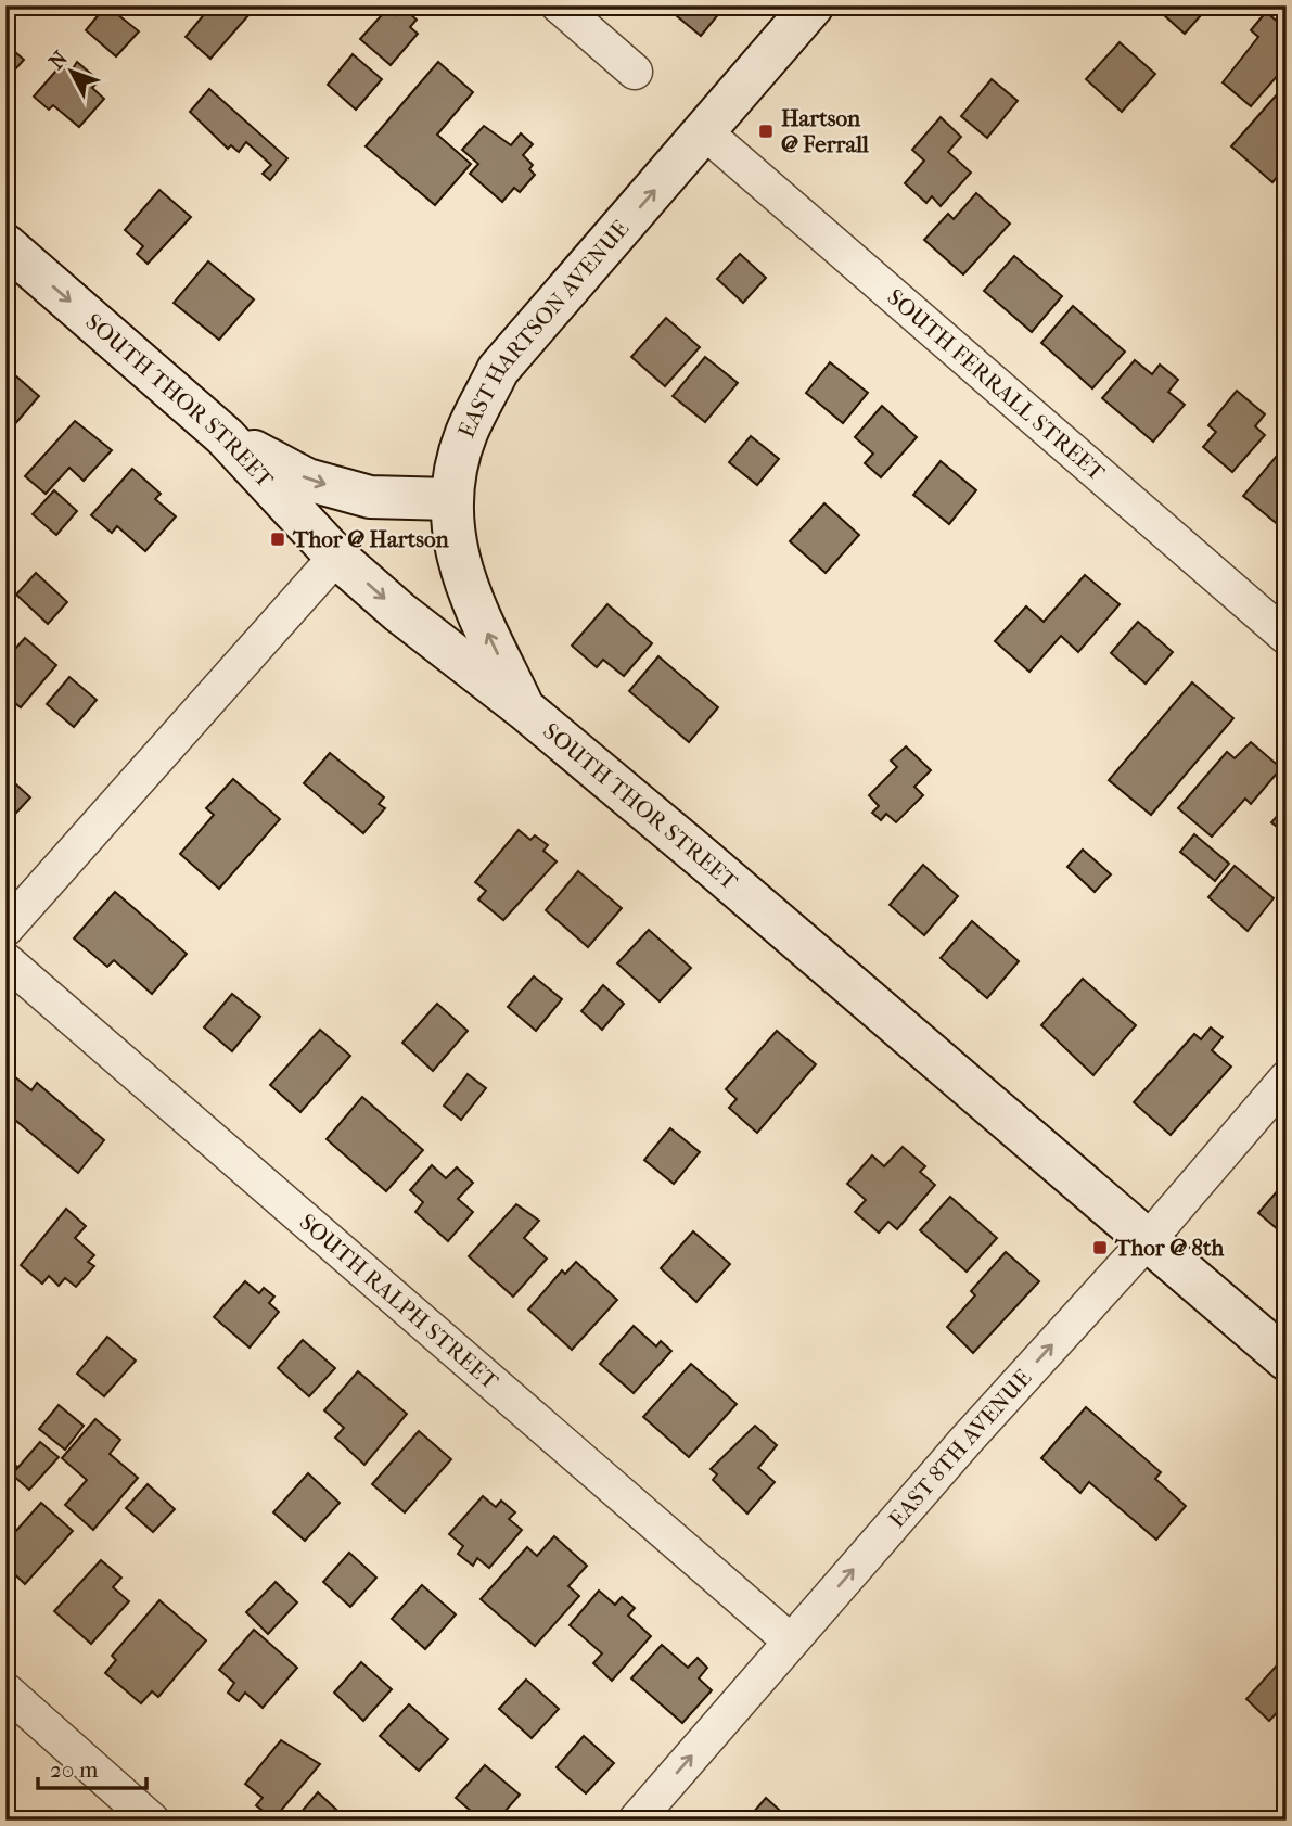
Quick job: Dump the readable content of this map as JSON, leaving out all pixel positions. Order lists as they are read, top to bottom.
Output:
{
  "streets": {
    "main road": ["EAST HARTSON AVENUE", "SOUTH THOR STREET"],
    "street": ["SOUTH FERRALL STREET", "SOUTH RALPH STREET", "EAST 8TH AVENUE"]
  },
  "crossings": [
    ["EAST HARTSON AVENUE", "SOUTH FERRALL STREET"],
    ["EAST HARTSON AVENUE", "SOUTH THOR STREET"],
    ["SOUTH THOR STREET", "EAST 8TH AVENUE"],
    ["SOUTH RALPH STREET", "EAST 8TH AVENUE"]
  ],
  "one_way": ["EAST HARTSON AVENUE", "EAST 8TH AVENUE"],
  "places": {
    "transit": ["Hartson @ Ferrall", "Thor @ Hartson", "Thor @ 8th"]
  },
  "scale_bar": "20 m",
  "north": "top left"
}
